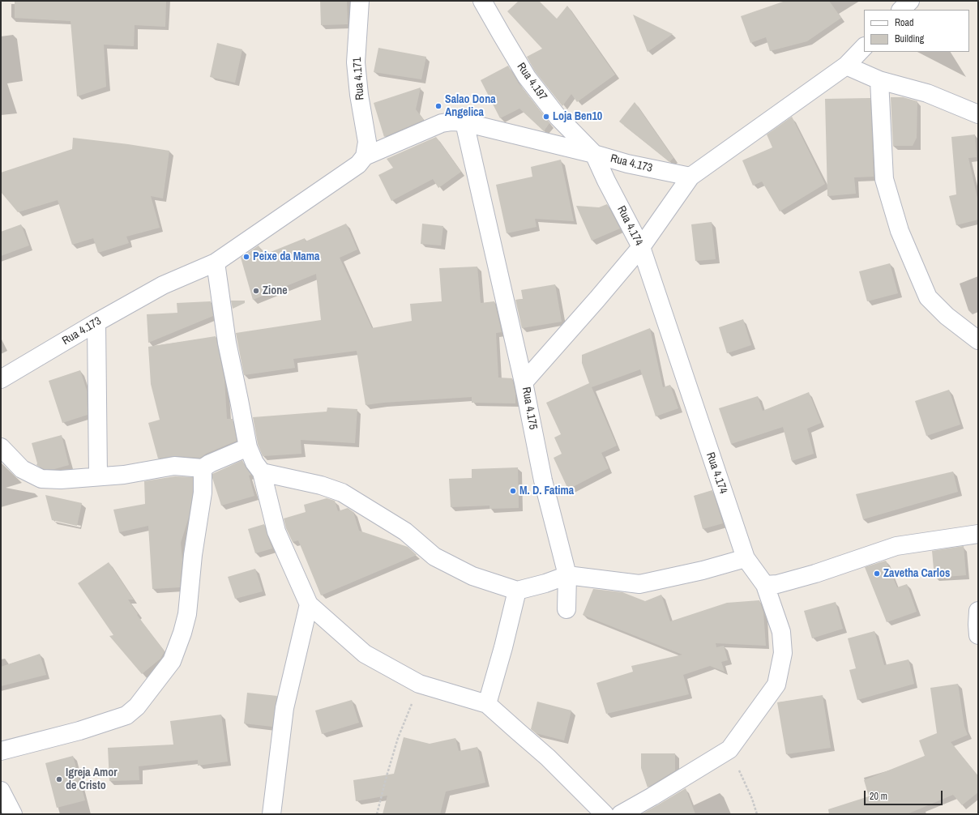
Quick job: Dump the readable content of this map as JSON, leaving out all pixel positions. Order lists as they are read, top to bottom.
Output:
{
  "streets": {
    "street": [
      "Rua 4.171",
      "Rua 4.197",
      "Rua 4.173",
      "Rua 4.174",
      "Rua 4.175"
    ]
  },
  "crossings": [
    ["Rua 4.171", "Rua 4.173"],
    ["Rua 4.197", "Rua 4.173"],
    ["Rua 4.197", "Rua 4.174"],
    ["Rua 4.173", "Rua 4.174"],
    ["Rua 4.173", "Rua 4.175"],
    ["Rua 4.174", "Rua 4.175"]
  ],
  "places": [
    "Salao Dona Angelica",
    "Loja Ben10",
    "Peixe da Mama",
    "Zione",
    "M. D. Fatima",
    "Zavetha Carlos",
    "Igreja Amor de Cristo"
  ],
  "legend": ["Road", "Building"],
  "scale_bar": "20 m"
}
